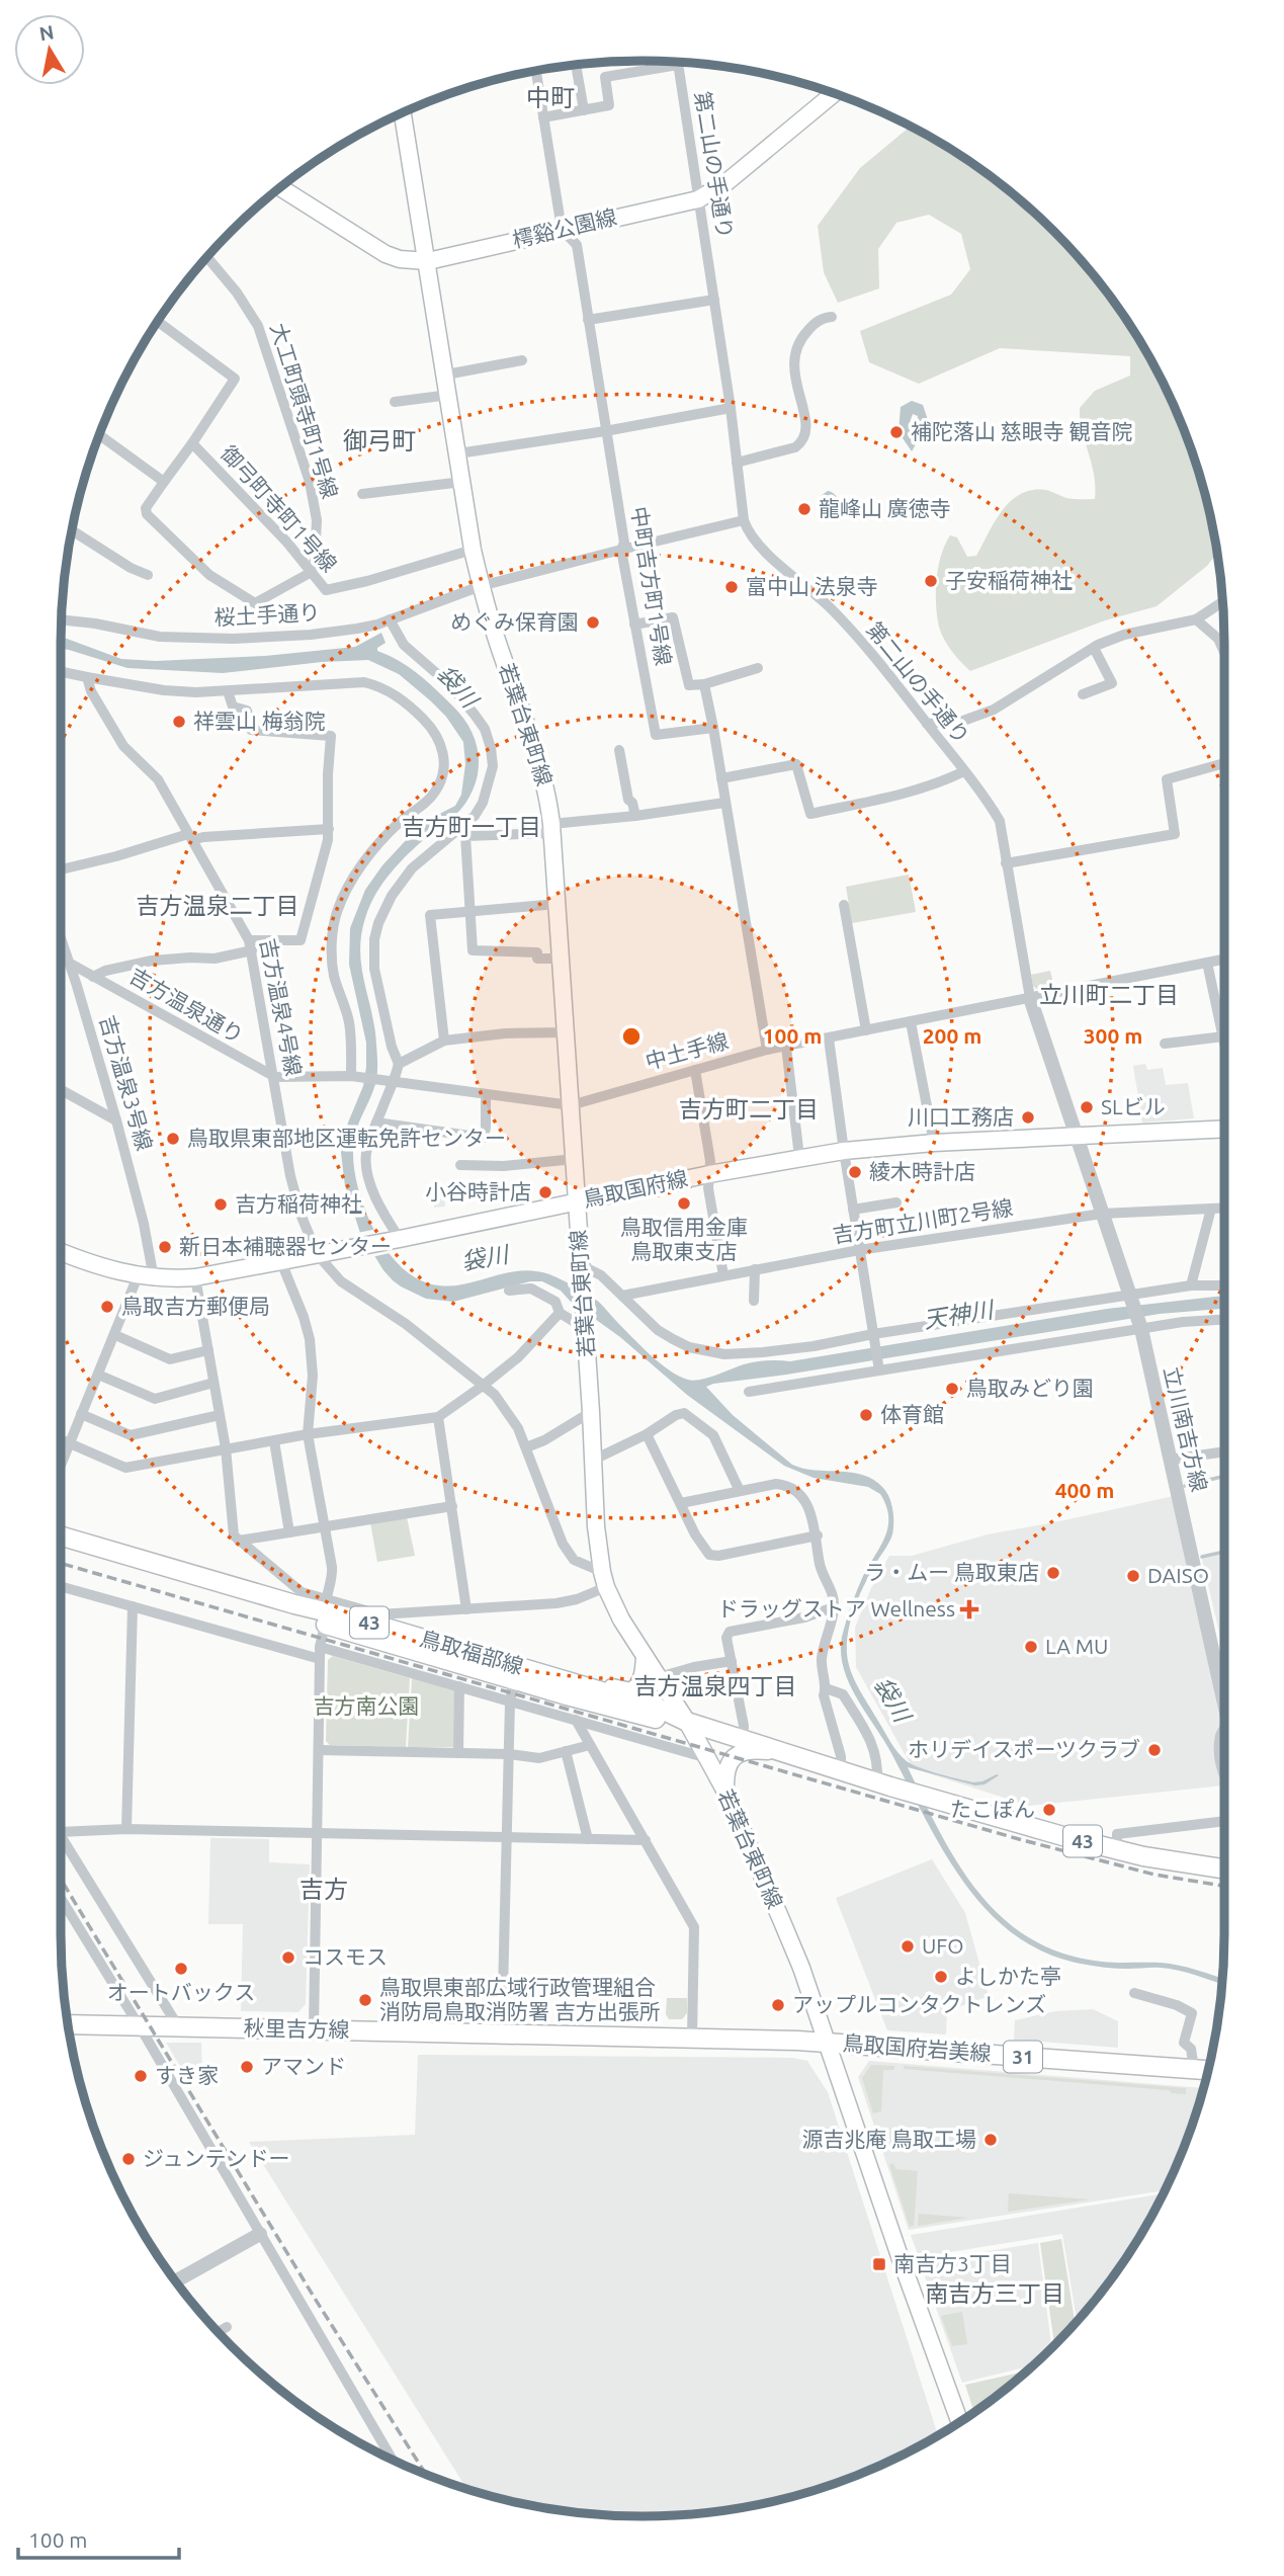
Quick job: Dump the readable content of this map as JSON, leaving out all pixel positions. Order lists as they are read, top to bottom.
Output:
{
  "streets": {
    "main road": [
      "樗谿公園線",
      "若葉台東町線",
      "鳥取国府線",
      "43",
      "鳥取福部線",
      "秋里吉方線",
      "鳥取国府岩美線",
      "31"
    ],
    "street": [
      "第二山の手通り",
      "大工町頭寺町1号線",
      "御弓町寺町1号線",
      "中町吉方町1号線",
      "桜土手通り",
      "吉方温泉通り",
      "吉方温泉4号線",
      "中土手線",
      "吉方温泉3号線",
      "吉方町立川町2号線",
      "立川南吉方線"
    ]
  },
  "crossings": [
    ["第二山の手通り", "樗谿公園線"],
    ["第二山の手通り", "桜土手通り"],
    ["第二山の手通り", "中土手線"],
    ["樗谿公園線", "中町吉方町1号線"],
    ["樗谿公園線", "若葉台東町線"],
    ["大工町頭寺町1号線", "御弓町寺町1号線"],
    ["御弓町寺町1号線", "若葉台東町線"],
    ["中町吉方町1号線", "桜土手通り"],
    ["桜土手通り", "若葉台東町線"],
    ["若葉台東町線", "吉方温泉4号線"],
    ["若葉台東町線", "中土手線"],
    ["若葉台東町線", "鳥取国府線"],
    ["若葉台東町線", "鳥取福部線"],
    ["若葉台東町線", "秋里吉方線"],
    ["若葉台東町線", "鳥取国府岩美線"],
    ["吉方温泉通り", "吉方温泉4号線"],
    ["吉方温泉通り", "中土手線"],
    ["吉方温泉通り", "吉方温泉3号線"],
    ["吉方温泉4号線", "鳥取国府線"],
    ["吉方温泉3号線", "鳥取国府線"],
    ["秋里吉方線", "鳥取国府岩美線"]
  ],
  "districts": [
    "中町",
    "御弓町",
    "吉方町一丁目",
    "吉方温泉二丁目",
    "立川町二丁目",
    "吉方町二丁目",
    "吉方温泉四丁目",
    "吉方",
    "南吉方三丁目"
  ],
  "water": ["袋川", "天神川"],
  "parks": ["吉方南公園"],
  "places": {
    "other": [
      "補陀落山 慈眼寺 観音院",
      "龍峰山 廣徳寺",
      "子安稲荷神社",
      "富中山 法泉寺",
      "めぐみ保育園",
      "祥雲山 梅翁院",
      "SLビル",
      "川口工務店",
      "鳥取県東部地区運転免許センター",
      "綾木時計店",
      "小谷時計店",
      "鳥取信用金庫 鳥取東支店",
      "吉方稲荷神社",
      "新日本補聴器センター",
      "鳥取吉方郵便局",
      "鳥取みどり園",
      "体育館",
      "ラ・ムー 鳥取東店",
      "DAISO",
      "LA MU",
      "ホリデイスポーツクラブ",
      "たこぽん",
      "UFO",
      "コスモス",
      "オートバックス",
      "よしかた亭",
      "鳥取県東部広域行政管理組合 消防局鳥取消防署 吉方出張所",
      "アップルコンタクトレンズ",
      "アマンド",
      "すき家",
      "源吉兆庵 鳥取工場",
      "ジュンテンドー"
    ],
    "health": ["ドラッグストア Wellness"],
    "transit": ["南吉方3丁目"]
  },
  "scale_bar": "100 m",
  "north": "top",
  "rings": [
    "100 m",
    "200 m",
    "300 m",
    "400 m"
  ]
}
